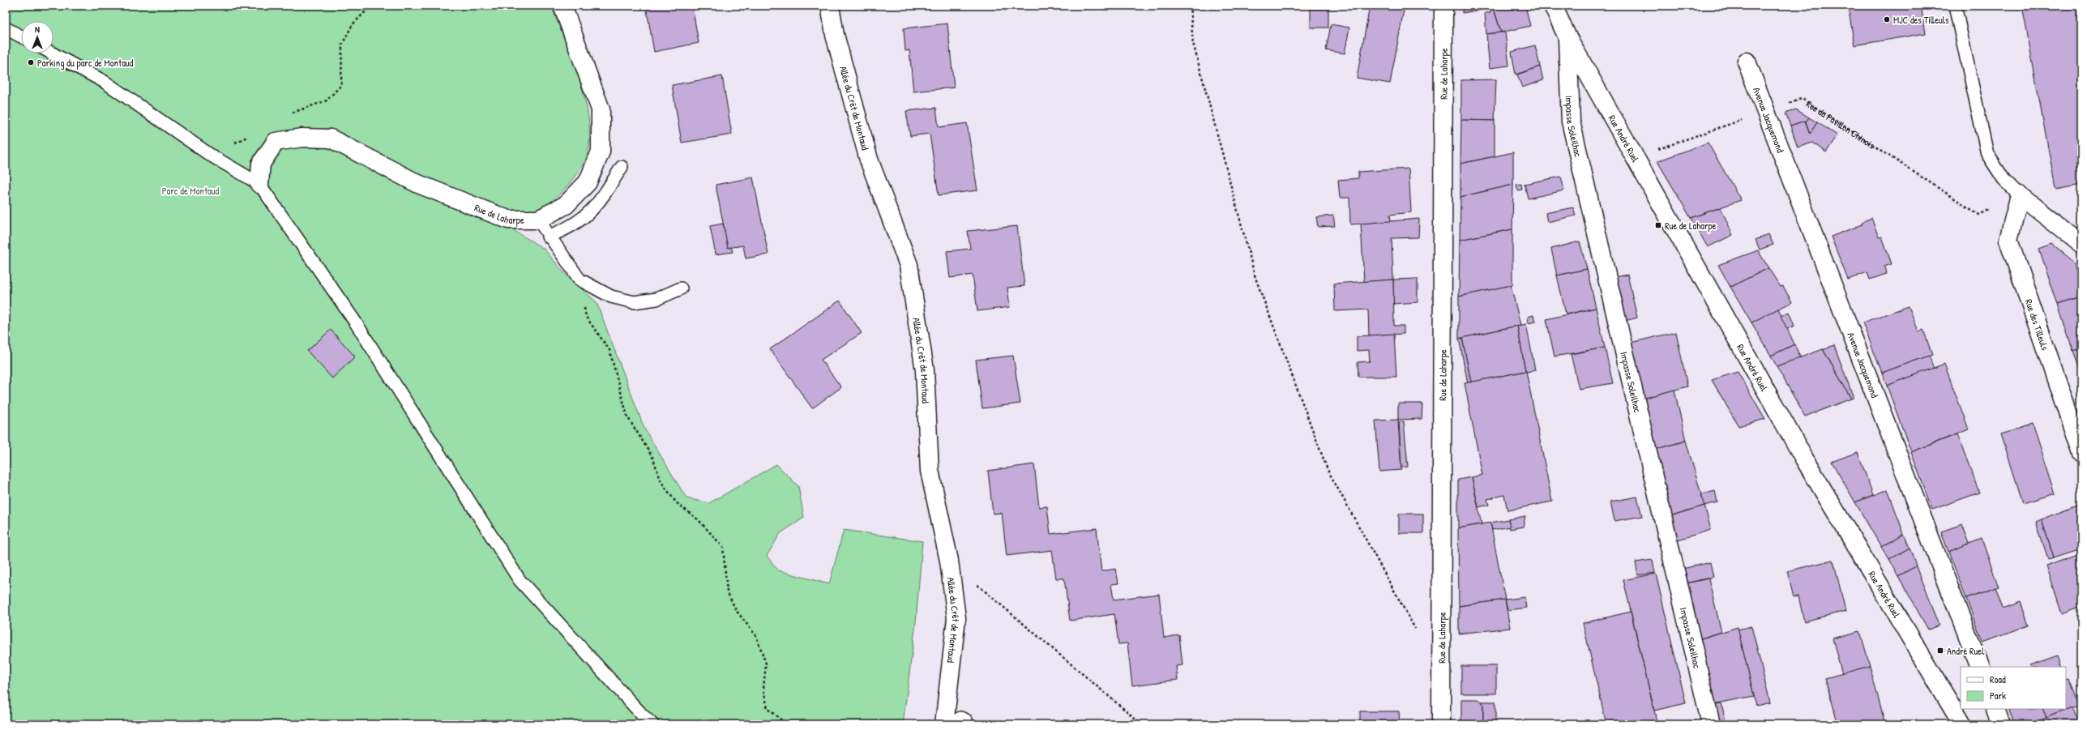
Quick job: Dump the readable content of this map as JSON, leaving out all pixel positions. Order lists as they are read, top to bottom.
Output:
{
  "streets": {
    "street": [
      "Rue de Laharpe",
      "Allée du Crêt de Montaud",
      "Avenue Jacquemond",
      "Impasse Soleilhac",
      "Rue André Ruel",
      "Rue des Tilleuls"
    ],
    "path": ["Rue du Pavillon Chinois"]
  },
  "crossings": [
    ["Avenue Jacquemond", "Rue du Pavillon Chinois"],
    ["Rue du Pavillon Chinois", "Rue André Ruel"],
    ["Impasse Soleilhac", "Rue André Ruel"]
  ],
  "parks": ["Parc de Montaud"],
  "places": {
    "other": ["MJC des Tilleuls", "Parking du parc de Montaud"],
    "transit": ["Rue de Laharpe", "André Ruel"]
  },
  "legend": ["Road", "Park"],
  "north": "top"
}
